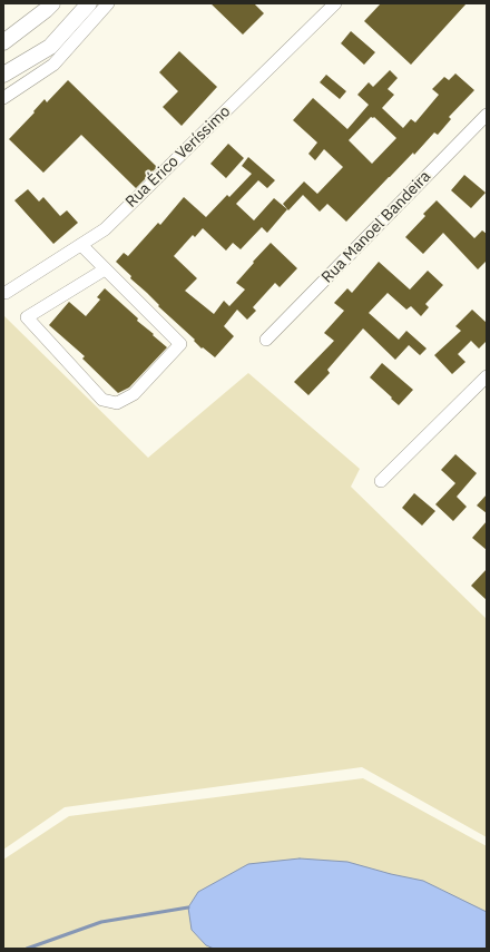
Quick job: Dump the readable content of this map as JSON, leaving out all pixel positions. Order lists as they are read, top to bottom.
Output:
{
  "streets": {
    "street": ["Rua Érico Veríssimo", "Rua Manoel Bandeira"]
  }
}
